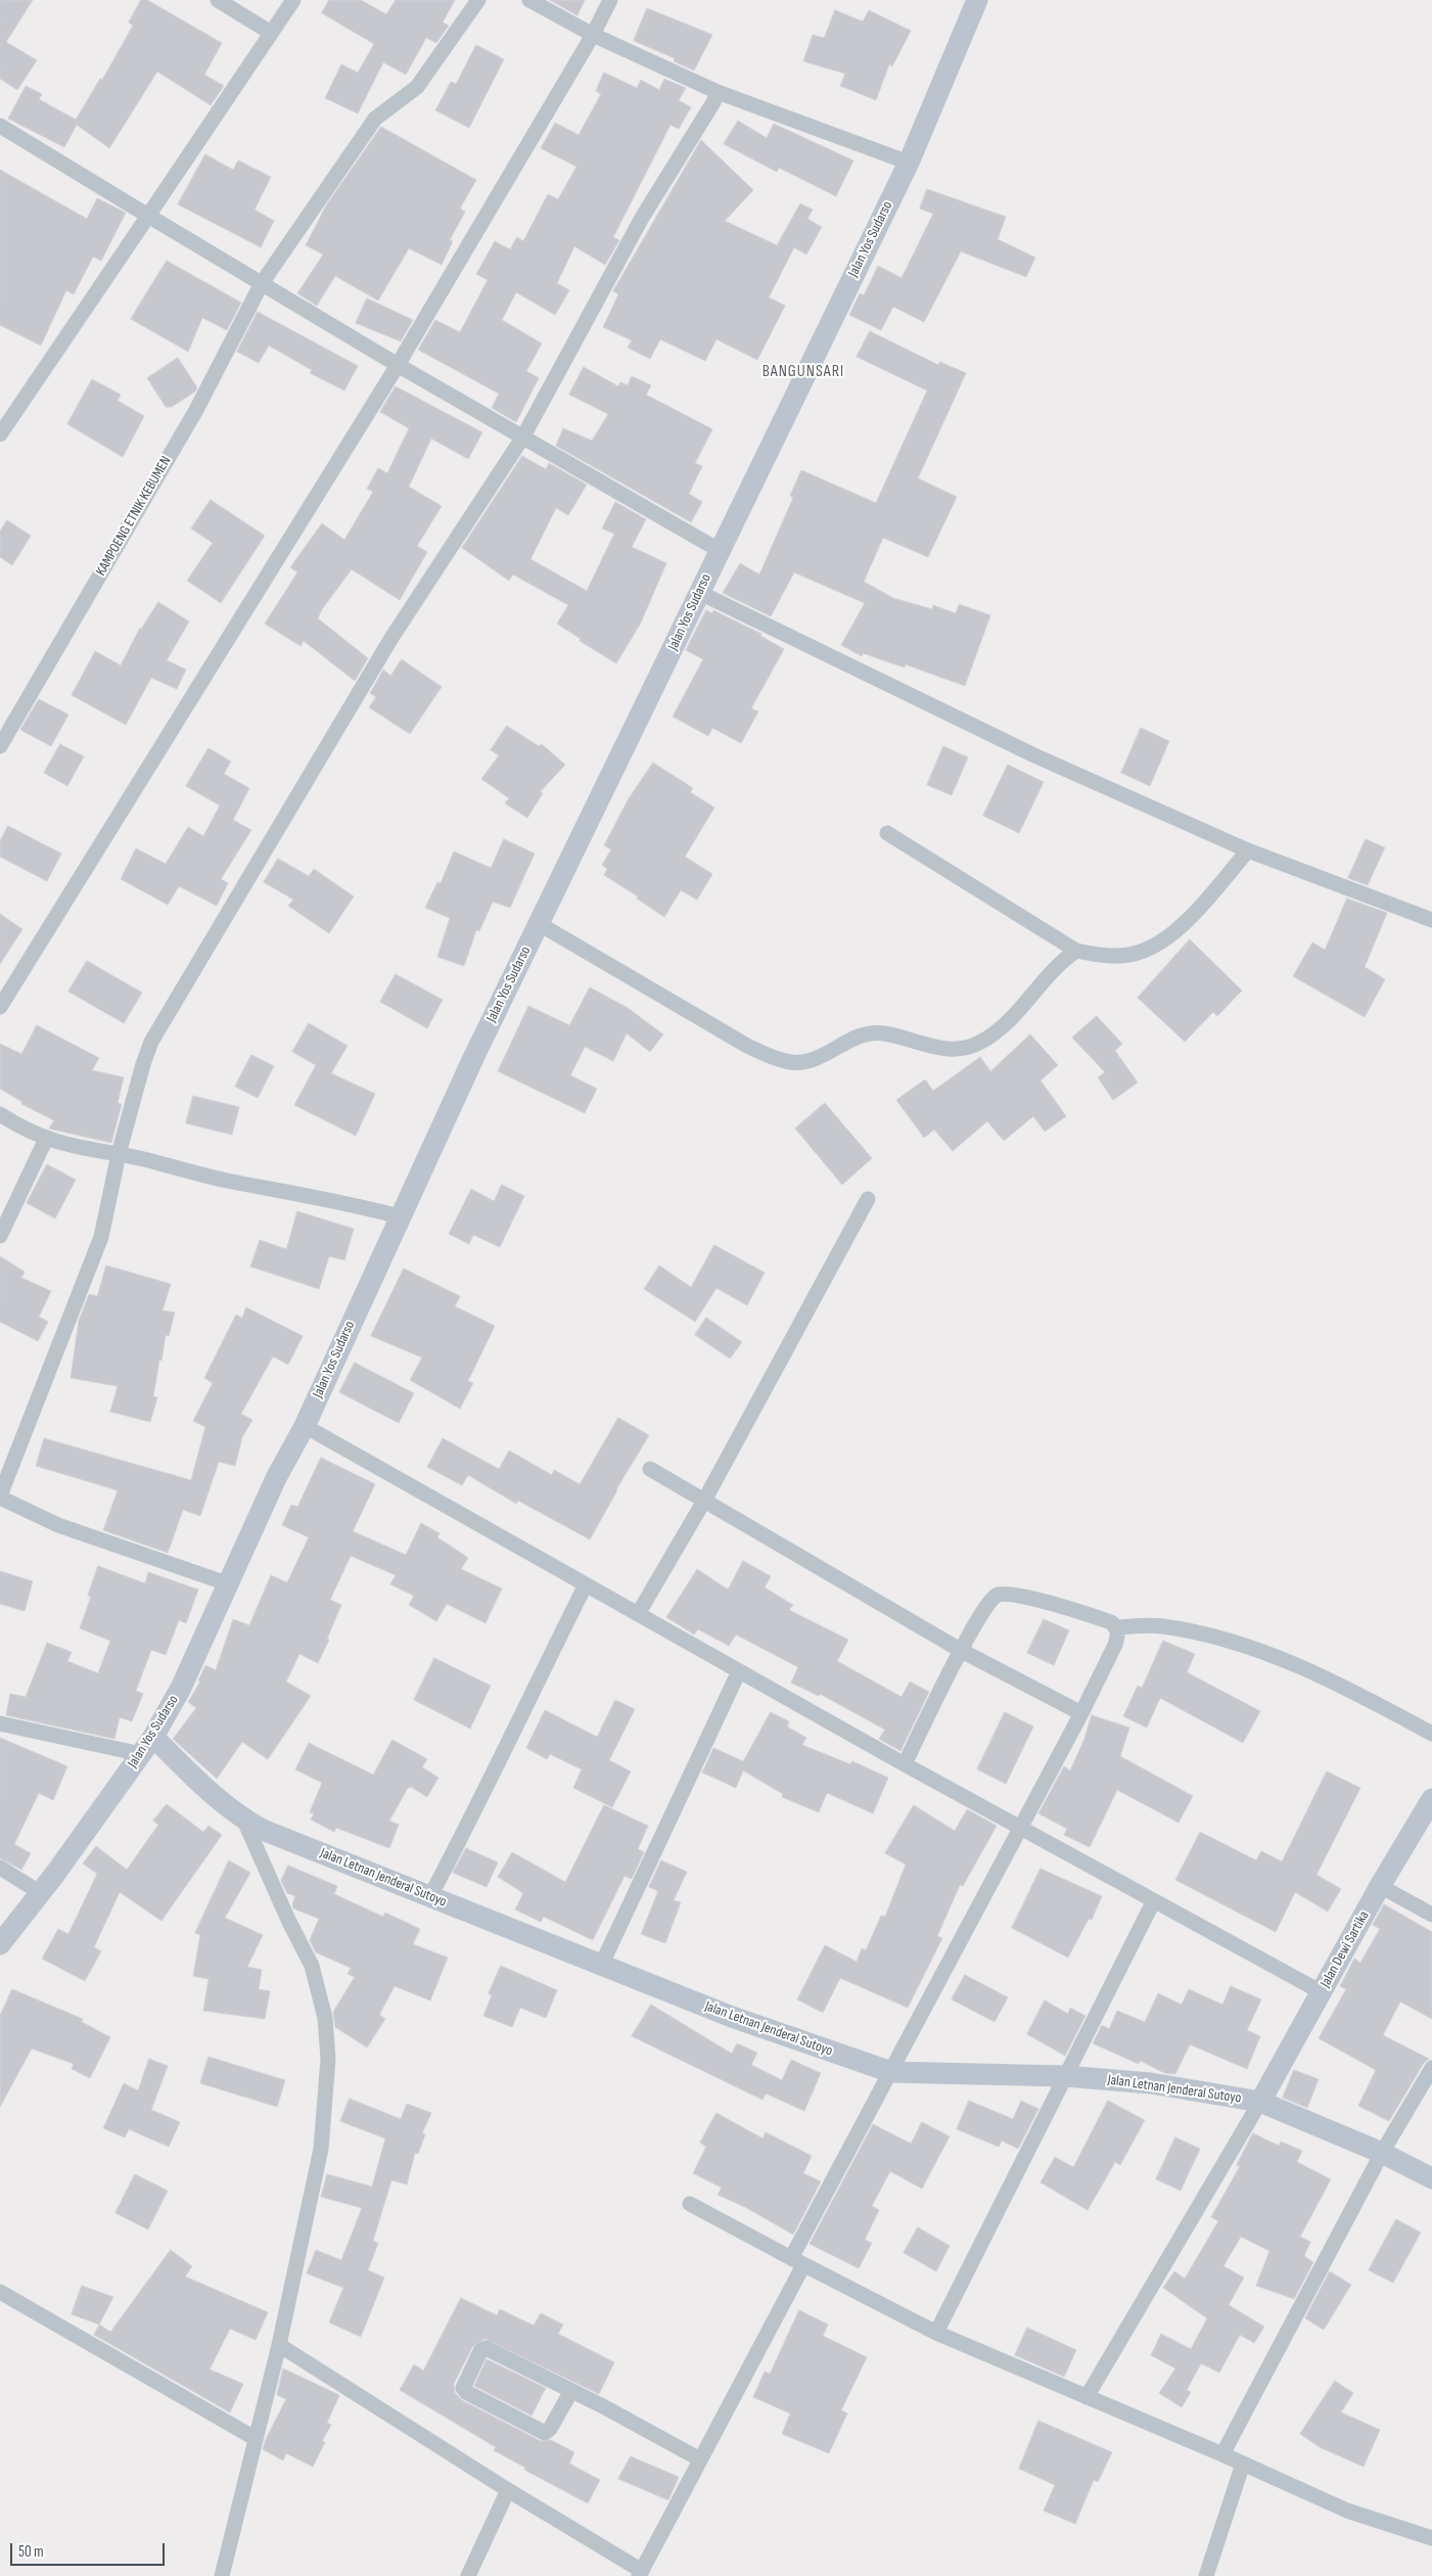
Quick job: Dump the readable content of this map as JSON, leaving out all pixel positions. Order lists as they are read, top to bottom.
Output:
{
  "streets": {
    "main road": ["Jalan Yos Sudarso", "Jalan Letnan Jenderal Sutoyo", "Jalan Dewi Sartika"],
    "street": ["KAMPOENG ETNIK KEBUMEN"]
  },
  "crossings": [
    ["Jalan Yos Sudarso", "Jalan Letnan Jenderal Sutoyo"],
    ["Jalan Letnan Jenderal Sutoyo", "Jalan Dewi Sartika"]
  ],
  "districts": ["BANGUNSARI"],
  "scale_bar": "50 m"
}
